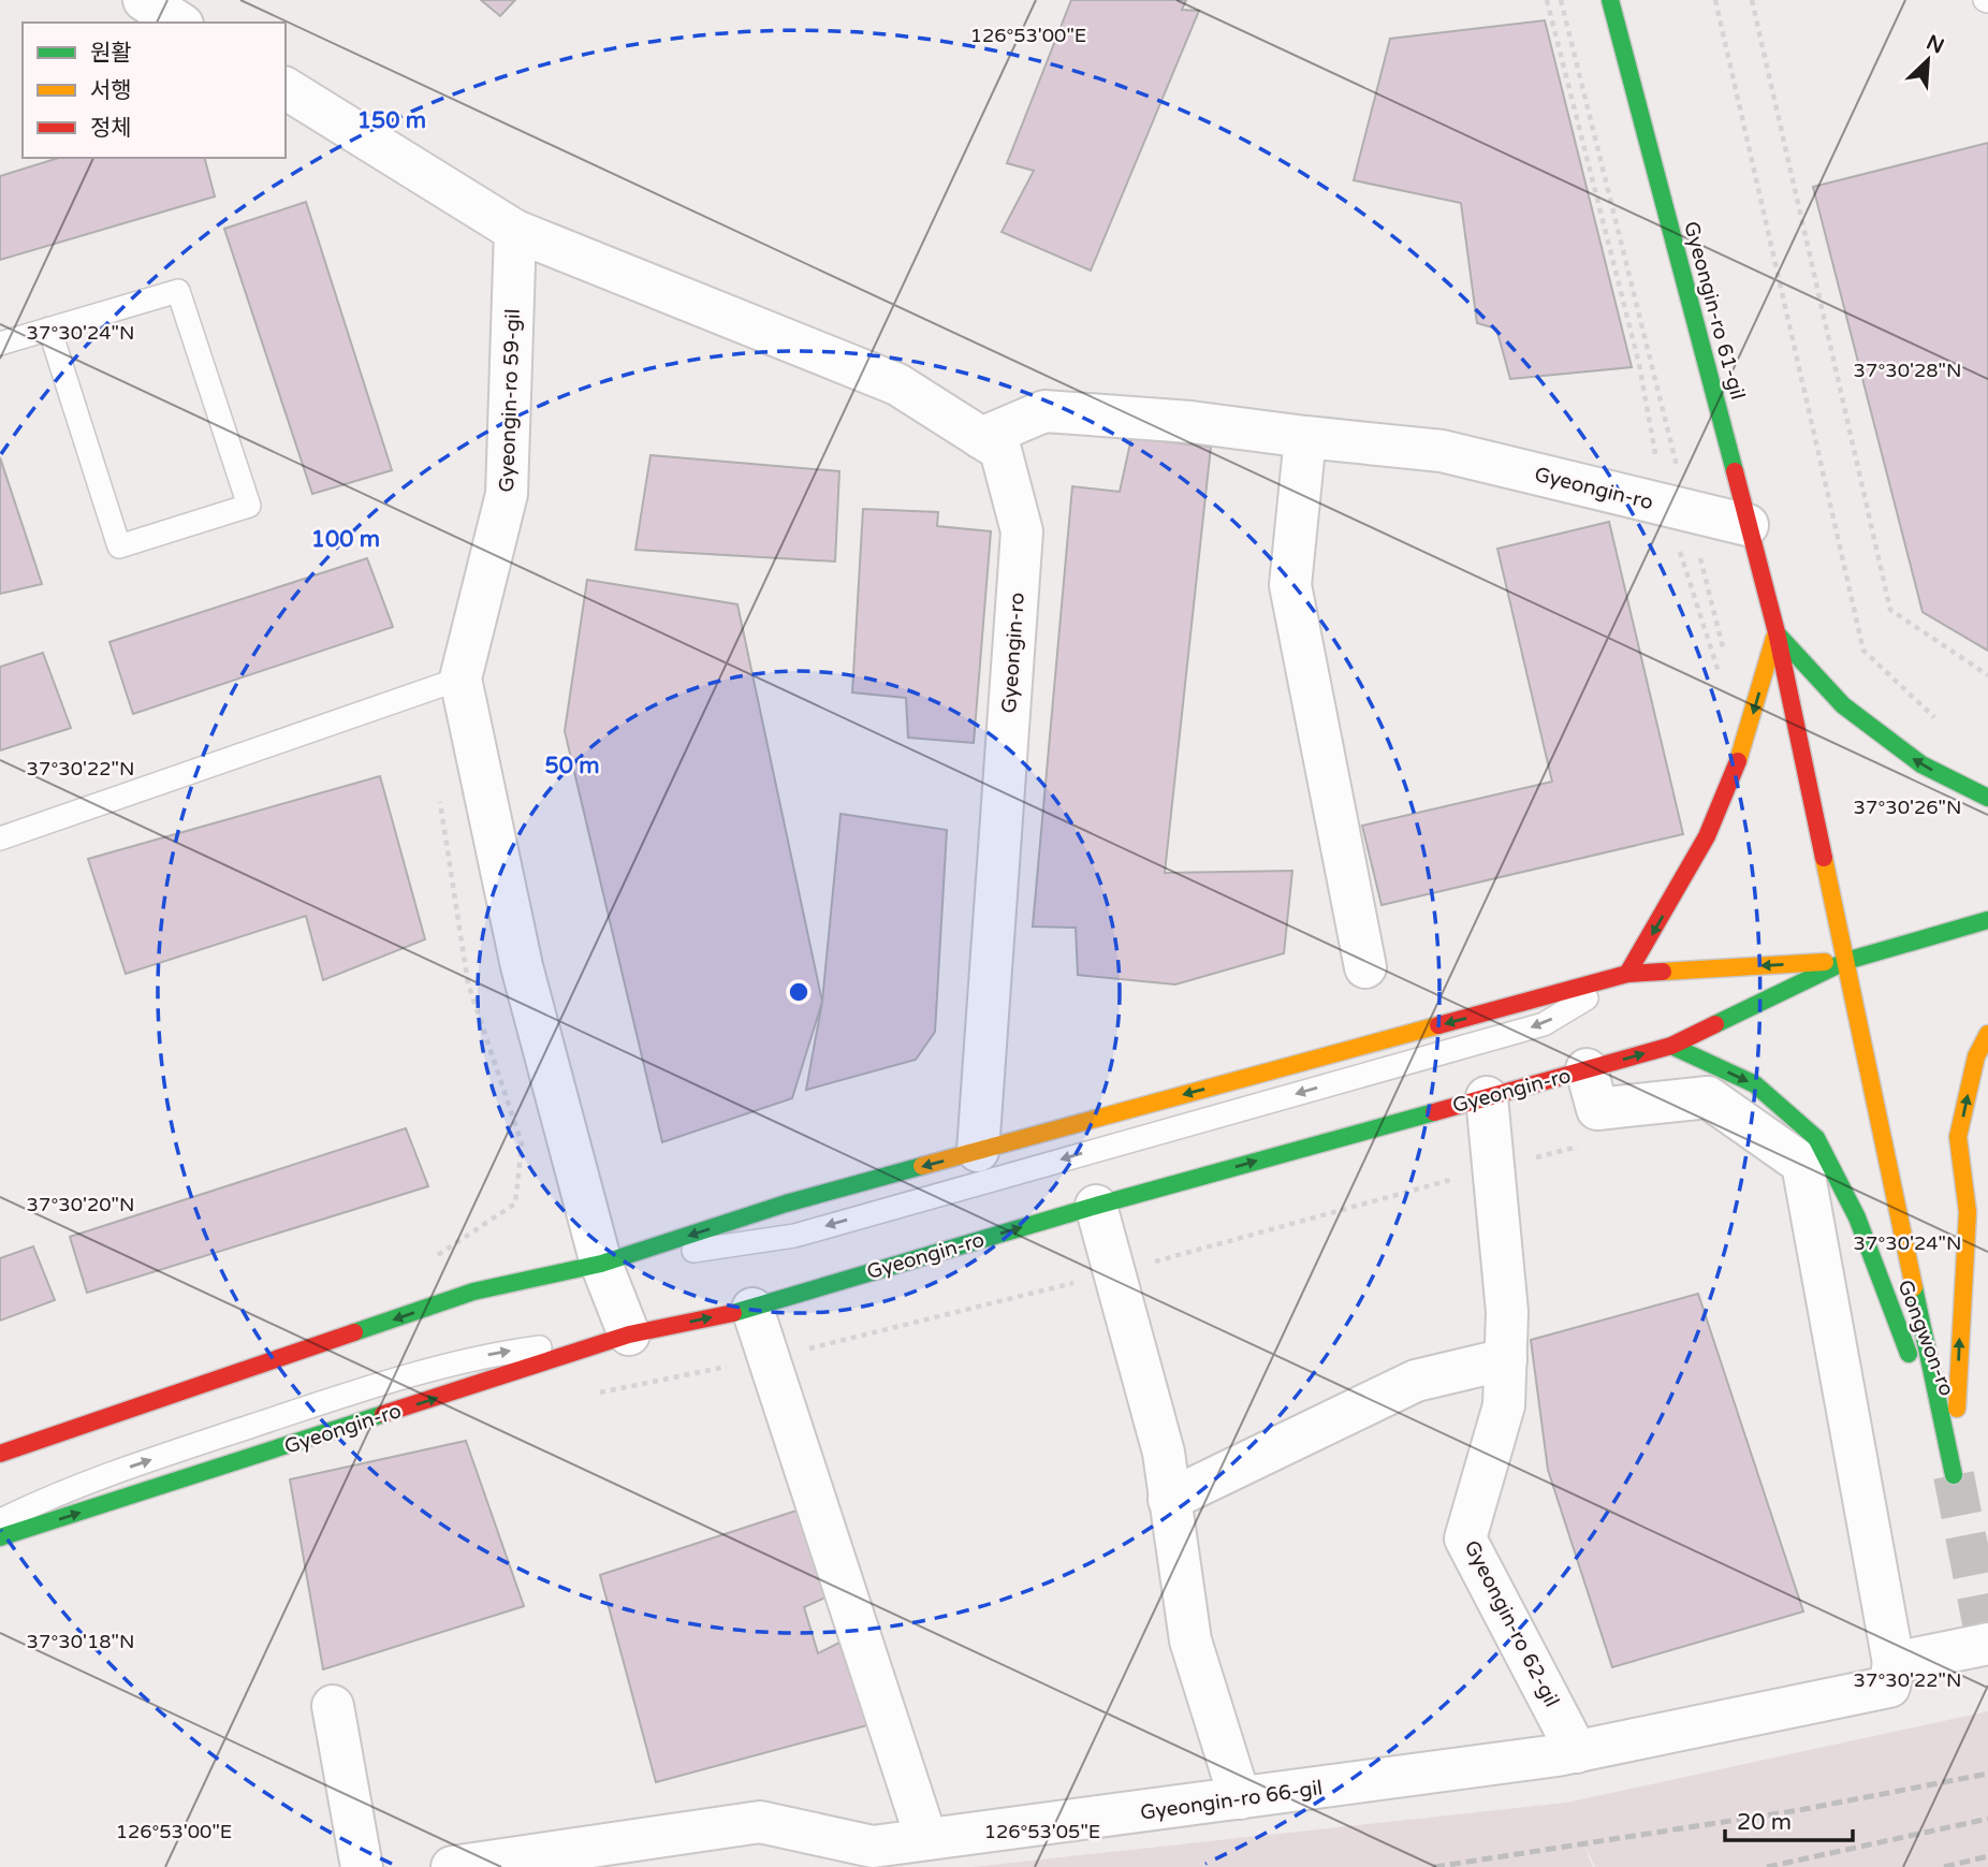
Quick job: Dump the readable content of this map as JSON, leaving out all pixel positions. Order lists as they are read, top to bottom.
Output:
{
  "streets": {
    "main road": ["Gyeongin-ro 61-gil", "Gyeongin-ro", "Gongwon-ro"],
    "street": ["Gyeongin-ro 59-gil", "Gyeongin-ro 62-gil", "Gyeongin-ro 66-gil"]
  },
  "crossings": [
    ["Gyeongin-ro 61-gil", "Gyeongin-ro"],
    ["Gyeongin-ro 61-gil", "Gongwon-ro"],
    ["Gyeongin-ro 59-gil", "Gyeongin-ro"],
    ["Gyeongin-ro", "Gongwon-ro"],
    ["Gyeongin-ro", "Gyeongin-ro 62-gil"],
    ["Gyeongin-ro 62-gil", "Gyeongin-ro 66-gil"]
  ],
  "one_way": ["Gongwon-ro"],
  "legend": ["원활", "서행", "정체"],
  "scale_bar": "20 m",
  "north": "top right",
  "coordinates": [
    "126°53'00\"E",
    "37°30'24\"N",
    "37°30'28\"N",
    "37°30'22\"N",
    "37°30'26\"N",
    "37°30'20\"N",
    "37°30'18\"N",
    "126°53'05\"E"
  ],
  "rings": ["150 m", "100 m", "50 m"]
}
